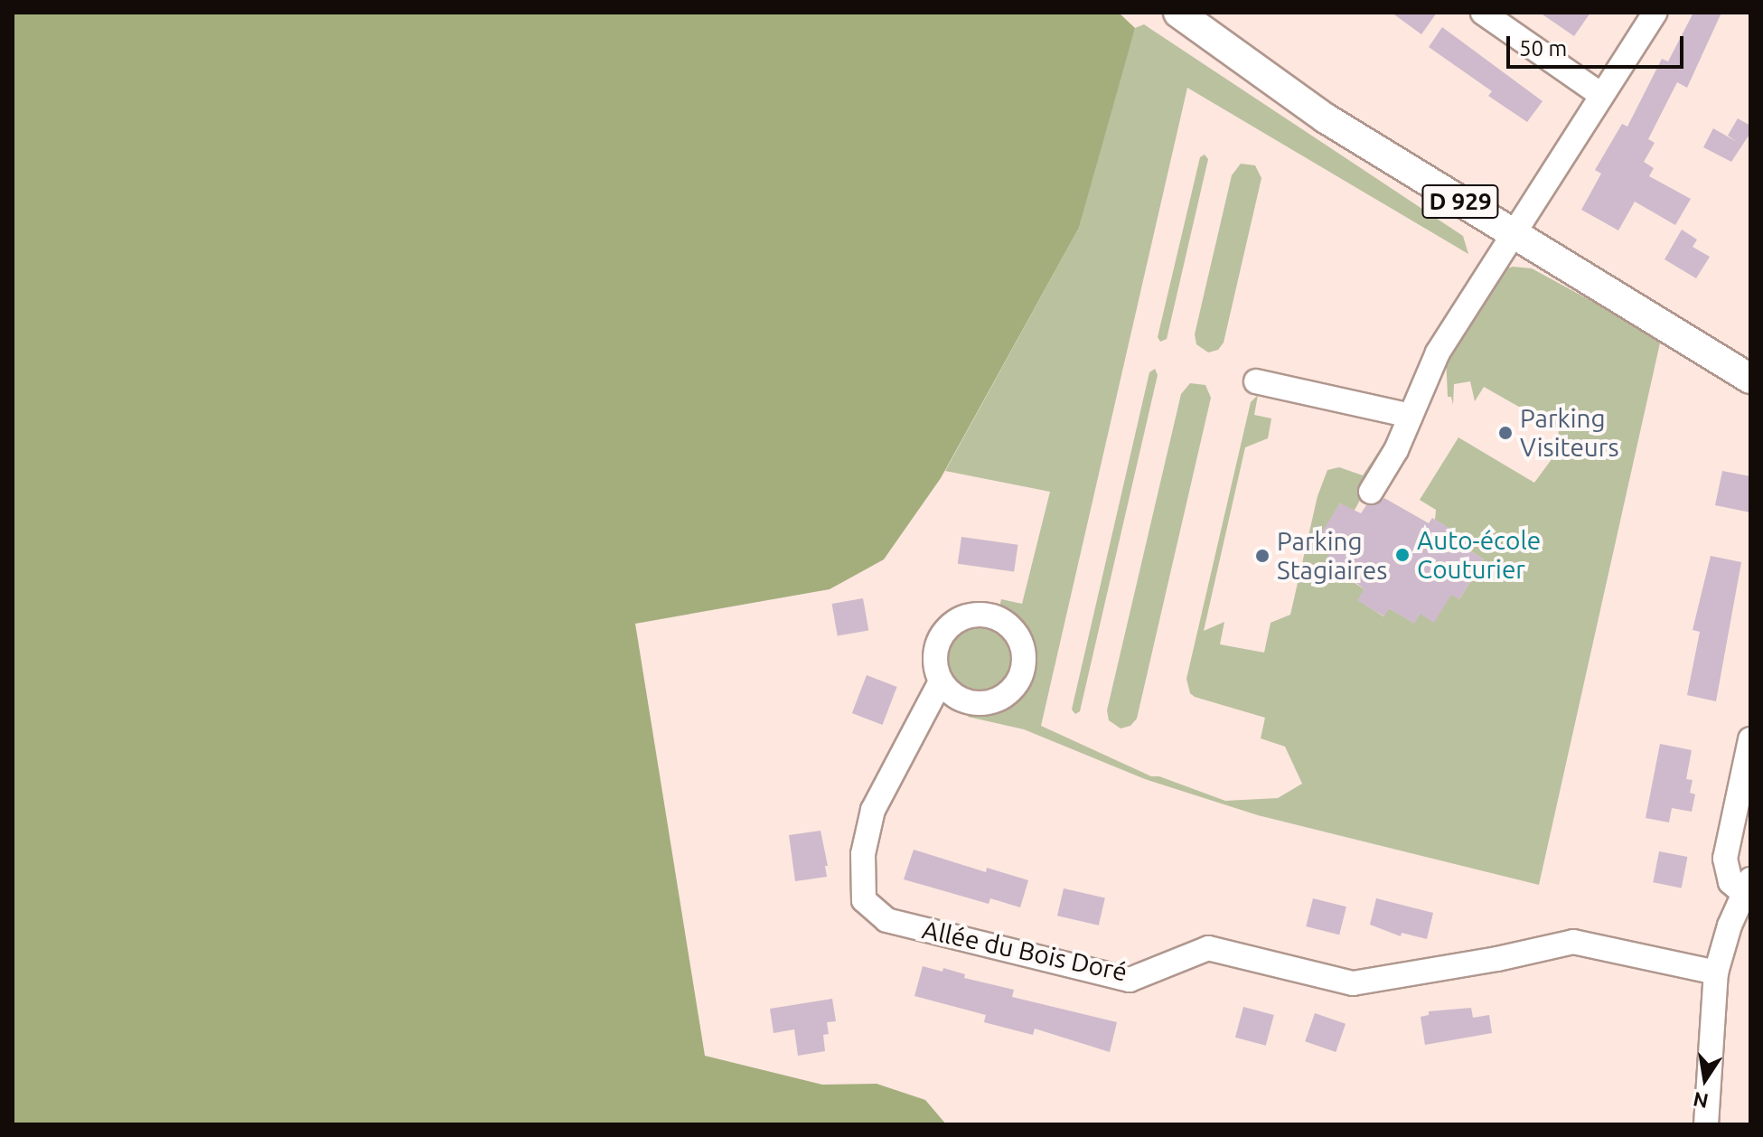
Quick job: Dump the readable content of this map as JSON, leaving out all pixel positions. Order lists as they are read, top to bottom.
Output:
{
  "streets": {
    "main road": ["D 929"],
    "street": ["Allée du Bois Doré"]
  },
  "places": ["Parking Visiteurs", "Auto-école Couturier", "Parking Stagiaires"],
  "scale_bar": "50 m",
  "north": "bottom"
}
